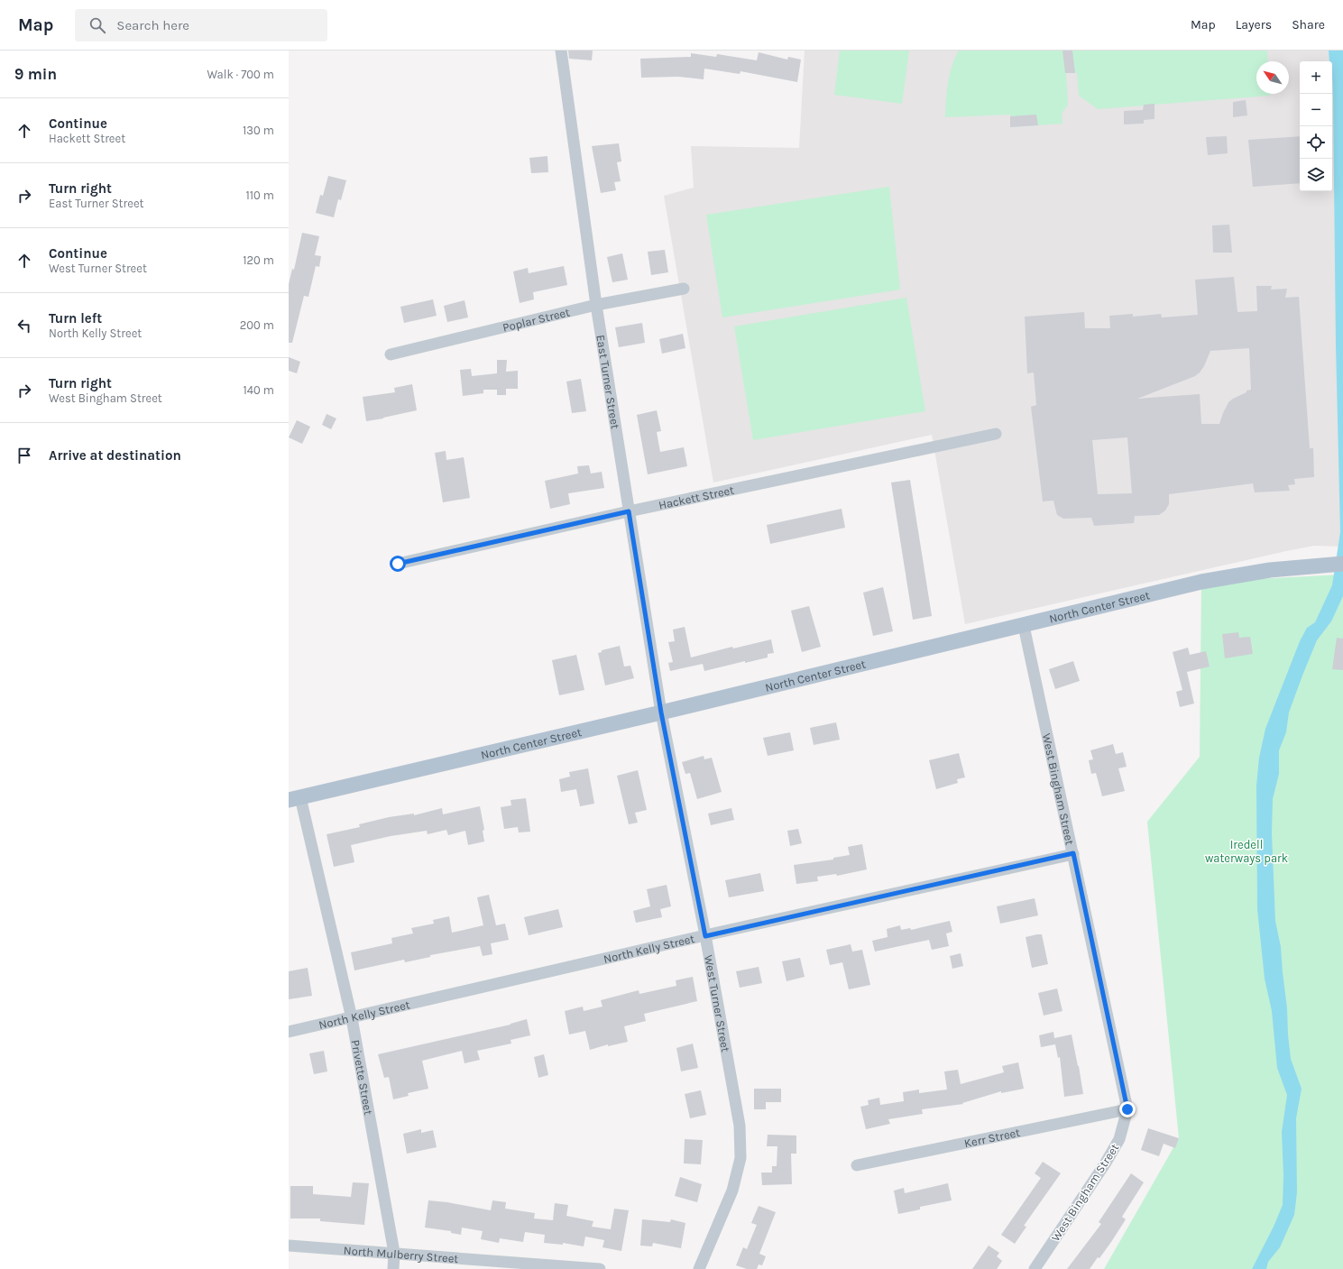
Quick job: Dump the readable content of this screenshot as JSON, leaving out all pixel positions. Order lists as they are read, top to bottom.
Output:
{
  "streets": {
    "main road": ["North Center Street"],
    "street": [
      "Poplar Street",
      "East Turner Street",
      "Hackett Street",
      "West Bingham Street",
      "North Kelly Street",
      "West Turner Street",
      "Privette Street",
      "Kerr Street",
      "North Mulberry Street"
    ]
  },
  "crossings": [
    ["Poplar Street", "East Turner Street"],
    ["East Turner Street", "Hackett Street"],
    ["East Turner Street", "North Center Street"],
    ["East Turner Street", "West Turner Street"],
    ["North Center Street", "West Bingham Street"],
    ["North Center Street", "West Turner Street"],
    ["North Center Street", "Privette Street"],
    ["West Bingham Street", "North Kelly Street"],
    ["West Bingham Street", "Kerr Street"],
    ["North Kelly Street", "West Turner Street"],
    ["North Kelly Street", "Privette Street"],
    ["Privette Street", "North Mulberry Street"]
  ],
  "parks": ["Iredell waterways park"],
  "north": "top left",
  "page": {
    "header": "Map",
    "search": "Search here",
    "nav": ["Map", "Layers", "Share"],
    "heading": ["9 min", "Walk · 700 m"],
    "map_buttons": ["+", "−"],
    "list": [
      ["Continue", "Hackett Street", "130 m"],
      ["Turn right", "East Turner Street", "110 m"],
      ["Continue", "West Turner Street", "120 m"],
      ["Turn left", "North Kelly Street", "200 m"],
      ["Turn right", "West Bingham Street", "140 m"],
      "Arrive at destination"
    ]
  }
}
